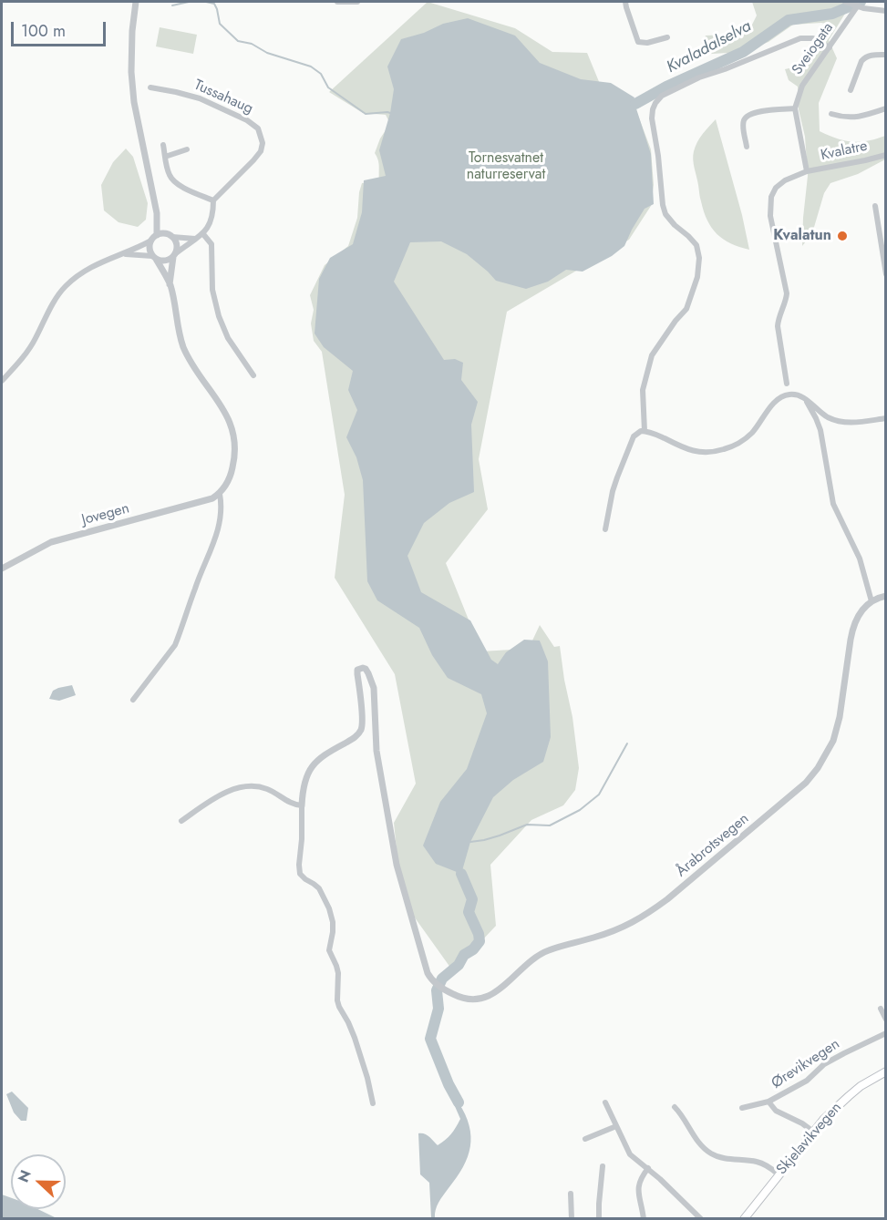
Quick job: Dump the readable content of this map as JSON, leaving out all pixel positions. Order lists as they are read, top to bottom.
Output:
{
  "streets": {
    "main road": ["Skjelavikvegen"],
    "street": [
      "Sveiogata",
      "Tussahaug",
      "Kvalatre",
      "Jovegen",
      "Årabrotsvegen",
      "Ørevikvegen"
    ]
  },
  "crossings": [
    ["Ørevikvegen", "Skjelavikvegen"]
  ],
  "water": ["Kvaladalselva"],
  "parks": ["Tornesvatnet naturreservat"],
  "places": ["Kvalatun"],
  "scale_bar": "100 m",
  "north": "left"
}
